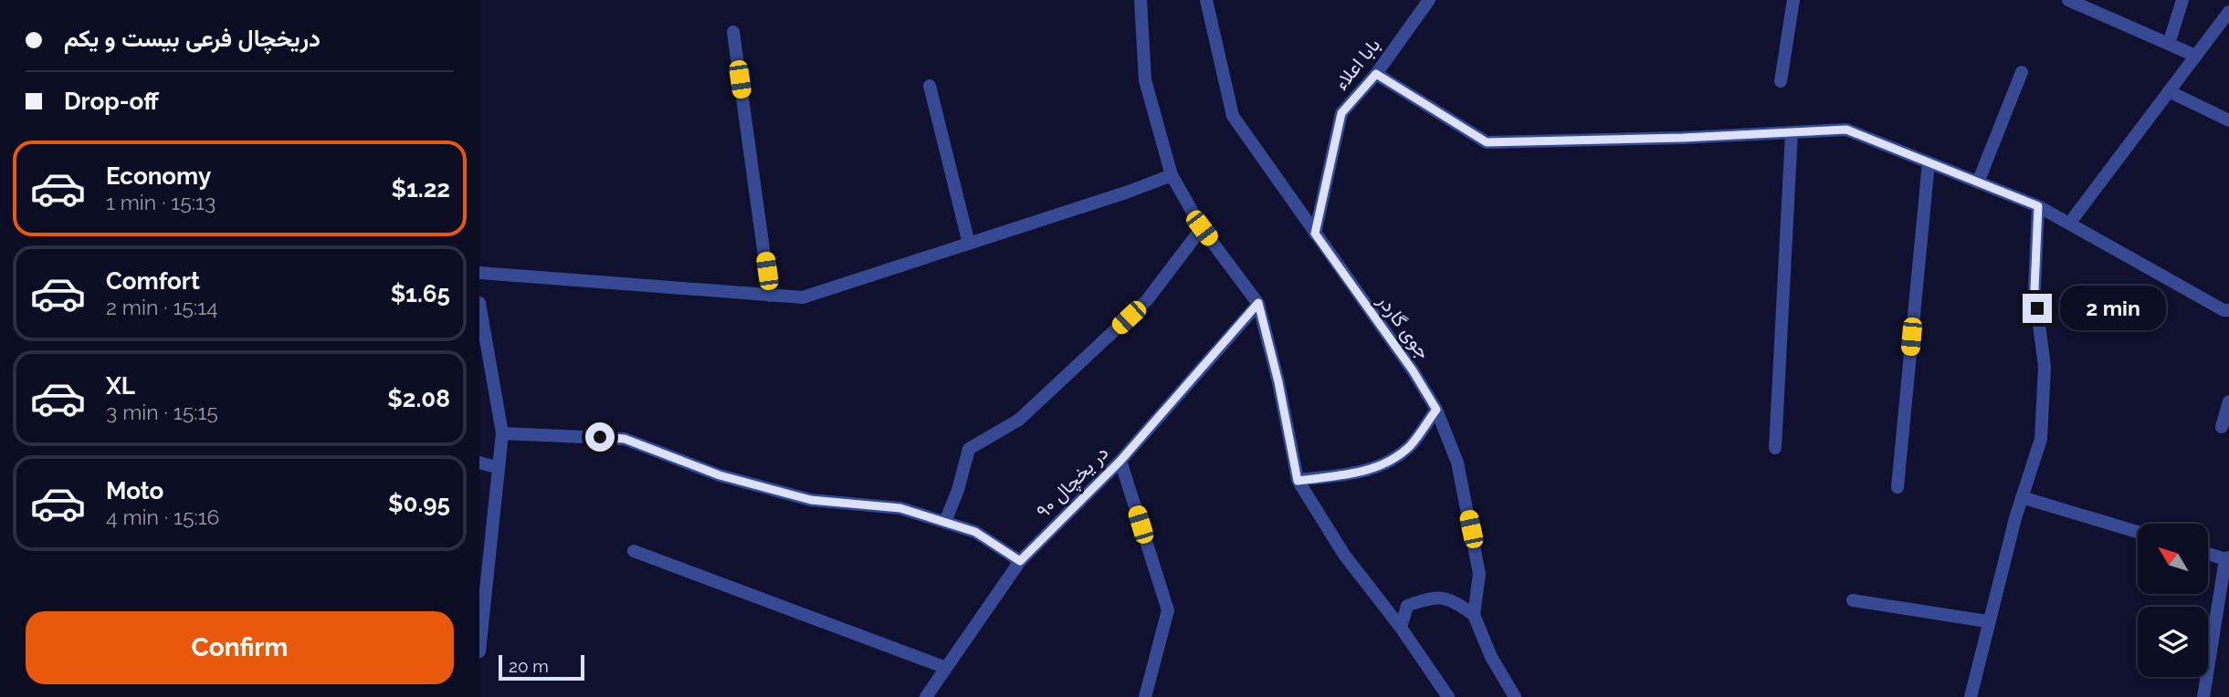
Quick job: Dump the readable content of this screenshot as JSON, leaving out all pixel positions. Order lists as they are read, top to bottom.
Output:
{
  "streets": {
    "street": ["بابا اعلاء", "جوی گاردر", "در یخچال ۹۰"]
  },
  "crossings": [
    ["بابا اعلاء", "جوی گاردر"]
  ],
  "scale_bar": "20 m",
  "north": "top left",
  "page": {
    "banner": ["دریخچال فرعی بیست و یکم", "Drop-off"],
    "list": [
      {
        "name": "Economy",
        "note": "1 min · 15:13",
        "value": "$1.22"
      },
      {
        "name": "Comfort",
        "note": "2 min · 15:14",
        "value": "$1.65"
      },
      {
        "name": "XL",
        "note": "3 min · 15:15",
        "value": "$2.08"
      },
      {
        "name": "Moto",
        "note": "4 min · 15:16",
        "value": "$0.95"
      }
    ],
    "bubble": "2 min",
    "buttons": "Confirm",
    "scale": "20 m"
  }
}
